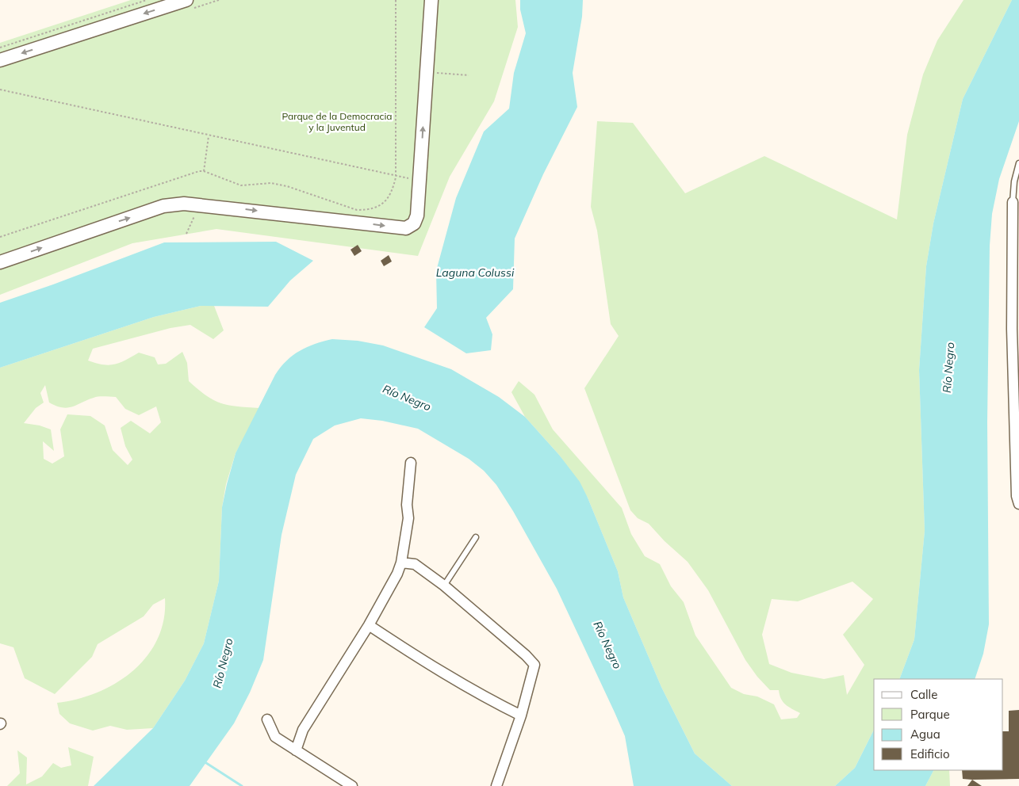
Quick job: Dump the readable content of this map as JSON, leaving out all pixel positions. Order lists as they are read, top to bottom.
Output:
{
  "water": ["Laguna Colussi", "Río Negro"],
  "parks": ["Parque de la Democracia y la Juventud"],
  "legend": [
    "Calle",
    "Parque",
    "Agua",
    "Edificio"
  ]
}
